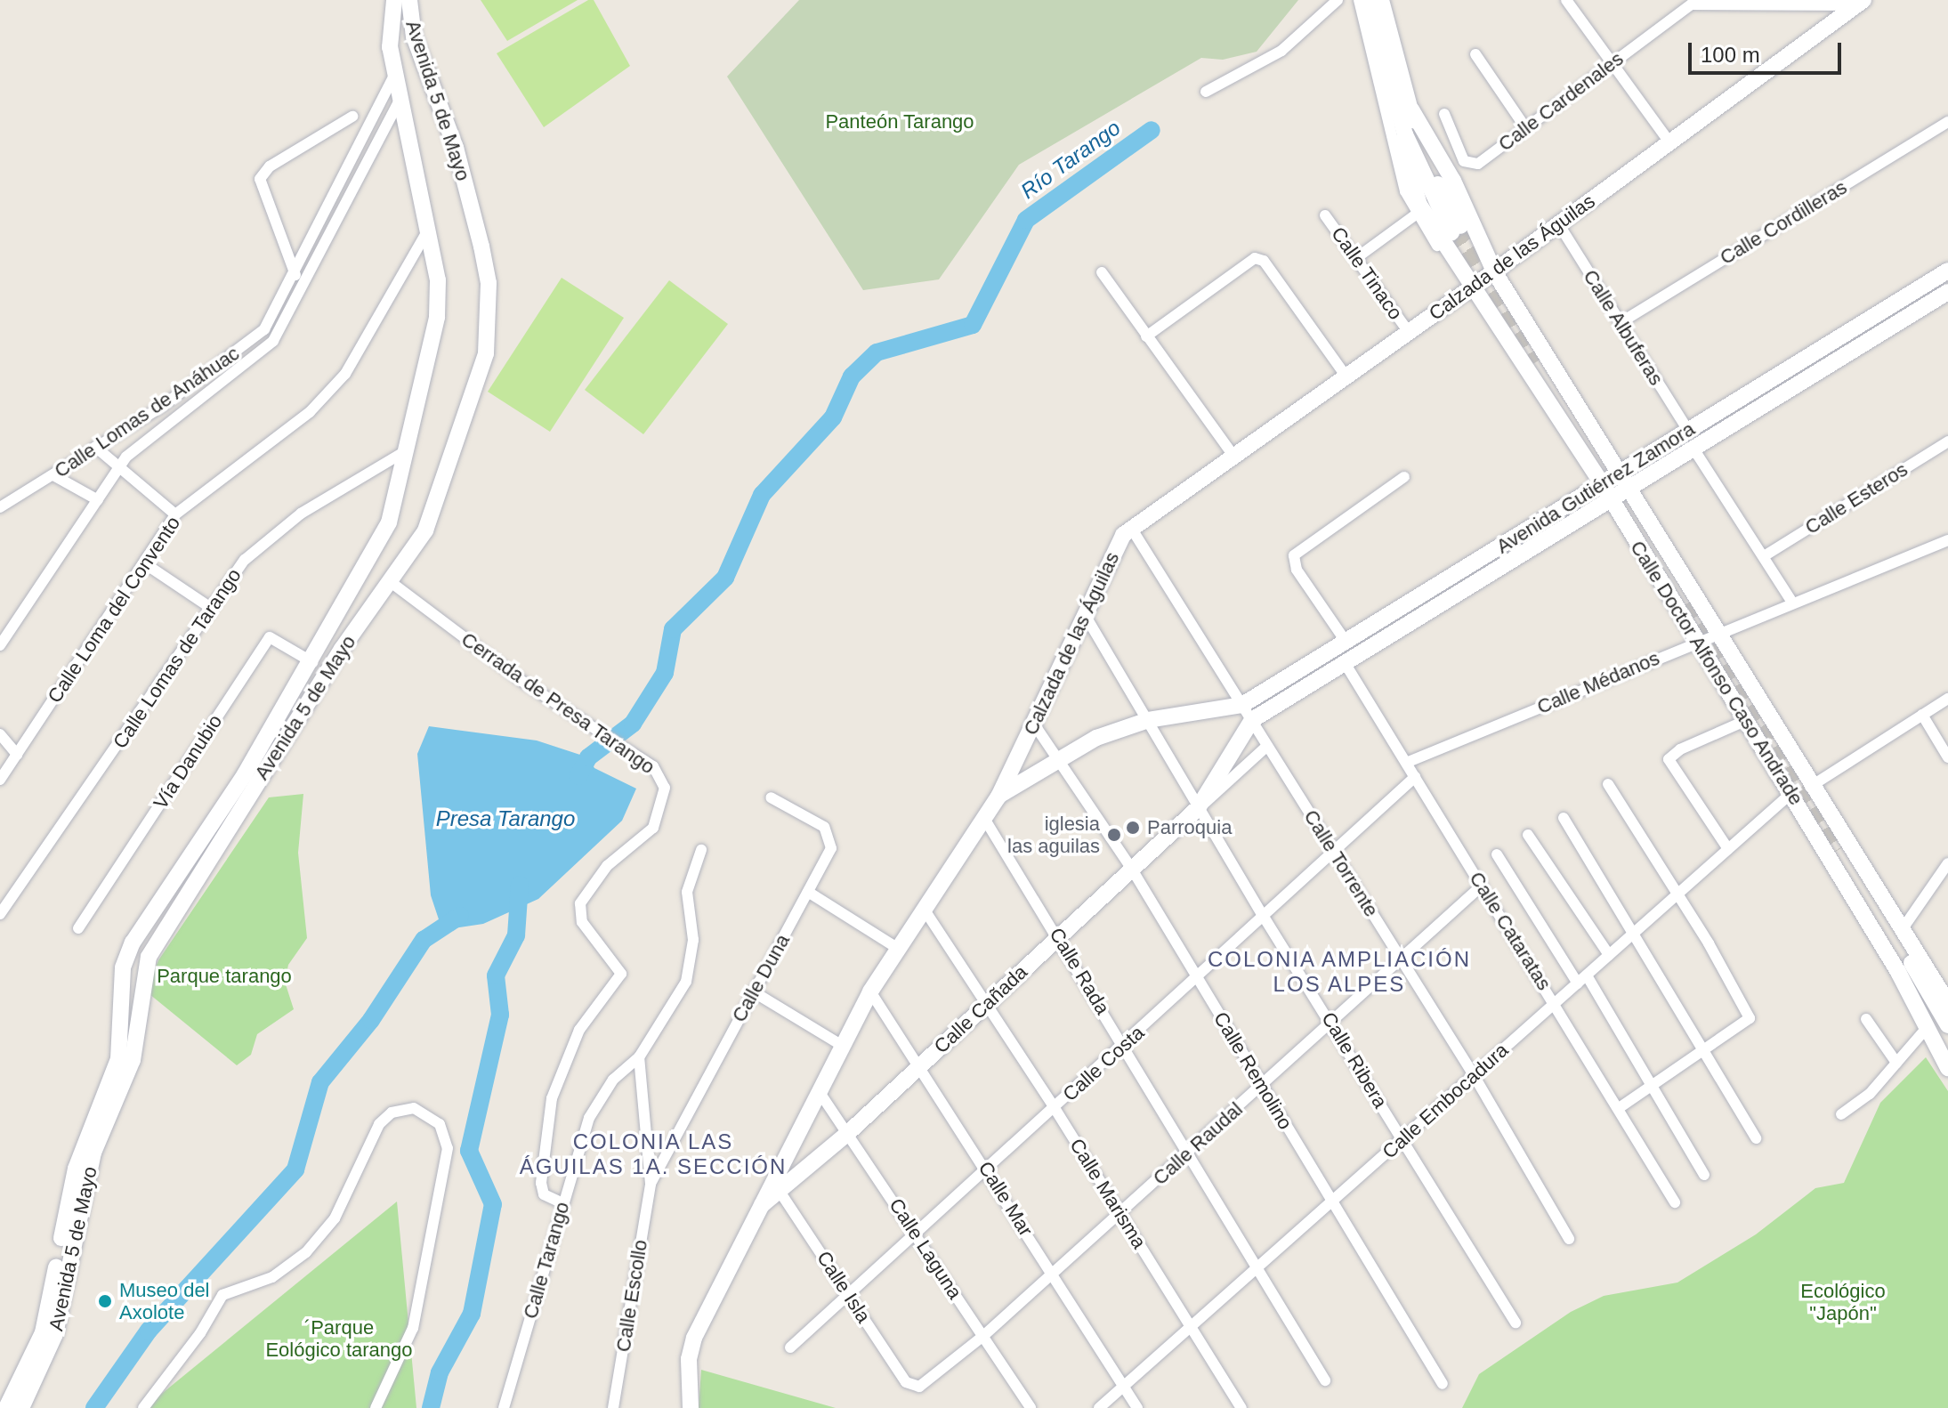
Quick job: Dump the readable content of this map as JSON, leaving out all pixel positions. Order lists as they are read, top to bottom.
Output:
{
  "streets": {
    "main road": [
      "Avenida 5 de Mayo",
      "Calzada de las Águilas",
      "Avenida Gutiérrez Zamora",
      "Calle Doctor Alfonso Caso Andrade",
      "Calle Cañada"
    ],
    "street": [
      "Calle Cardenales",
      "Calle Cordilleras",
      "Calle Tinaco",
      "Calle Albuferas",
      "Calle Lomas de Anáhuac",
      "Calle Esteros",
      "Calle Loma del Convento",
      "Calle Lomas de Tarango",
      "Calle Médanos",
      "Cerrada de Presa Tarango",
      "Vía Danubio",
      "Calle Torrente",
      "Calle Cataratas",
      "Calle Rada",
      "Calle Duna",
      "Calle Ribera",
      "Calle Costa",
      "Calle Remolino",
      "Calle Embocadura",
      "Calle Raudal",
      "Calle Marisma",
      "Calle Mar",
      "Calle Laguna",
      "Calle Tarango",
      "Calle Isla",
      "Calle Escollo"
    ]
  },
  "crossings": [
    ["Avenida 5 de Mayo", "Calle Lomas de Anáhuac"],
    ["Avenida 5 de Mayo", "Calle Loma del Convento"],
    ["Avenida 5 de Mayo", "Calle Lomas de Tarango"],
    ["Avenida 5 de Mayo", "Cerrada de Presa Tarango"],
    ["Avenida 5 de Mayo", "Vía Danubio"],
    ["Calle Cordilleras", "Calle Albuferas"],
    ["Calzada de las Águilas", "Calle Tinaco"],
    ["Calzada de las Águilas", "Calle Albuferas"],
    ["Calzada de las Águilas", "Calle Doctor Alfonso Caso Andrade"],
    ["Calzada de las Águilas", "Calle Torrente"],
    ["Calzada de las Águilas", "Calle Rada"],
    ["Calzada de las Águilas", "Calle Cañada"],
    ["Calzada de las Águilas", "Calle Ribera"],
    ["Calzada de las Águilas", "Calle Remolino"],
    ["Calzada de las Águilas", "Calle Marisma"],
    ["Calzada de las Águilas", "Calle Mar"],
    ["Calzada de las Águilas", "Calle Laguna"],
    ["Calle Albuferas", "Avenida Gutiérrez Zamora"],
    ["Avenida Gutiérrez Zamora", "Calle Doctor Alfonso Caso Andrade"],
    ["Avenida Gutiérrez Zamora", "Calle Torrente"],
    ["Avenida Gutiérrez Zamora", "Calle Cataratas"],
    ["Avenida Gutiérrez Zamora", "Calle Cañada"],
    ["Calle Doctor Alfonso Caso Andrade", "Calle Médanos"],
    ["Calle Doctor Alfonso Caso Andrade", "Calle Embocadura"],
    ["Calle Médanos", "Calle Cataratas"],
    ["Cerrada de Presa Tarango", "Calle Tarango"],
    ["Calle Torrente", "Calle Cañada"],
    ["Calle Torrente", "Calle Costa"],
    ["Calle Torrente", "Calle Embocadura"],
    ["Calle Torrente", "Calle Raudal"],
    ["Calle Cataratas", "Calle Costa"],
    ["Calle Cataratas", "Calle Embocadura"],
    ["Calle Cataratas", "Calle Raudal"],
    ["Calle Rada", "Calle Cañada"],
    ["Calle Rada", "Calle Costa"],
    ["Calle Rada", "Calle Embocadura"],
    ["Calle Rada", "Calle Raudal"],
    ["Calle Duna", "Calle Escollo"],
    ["Calle Cañada", "Calle Ribera"],
    ["Calle Cañada", "Calle Remolino"],
    ["Calle Cañada", "Calle Marisma"],
    ["Calle Cañada", "Calle Mar"],
    ["Calle Cañada", "Calle Laguna"],
    ["Calle Cañada", "Calle Isla"],
    ["Calle Ribera", "Calle Costa"],
    ["Calle Ribera", "Calle Embocadura"],
    ["Calle Ribera", "Calle Raudal"],
    ["Calle Costa", "Calle Remolino"],
    ["Calle Costa", "Calle Marisma"],
    ["Calle Costa", "Calle Mar"],
    ["Calle Costa", "Calle Laguna"],
    ["Calle Costa", "Calle Isla"],
    ["Calle Remolino", "Calle Embocadura"],
    ["Calle Remolino", "Calle Raudal"],
    ["Calle Embocadura", "Calle Marisma"],
    ["Calle Embocadura", "Calle Mar"],
    ["Calle Raudal", "Calle Marisma"],
    ["Calle Raudal", "Calle Mar"],
    ["Calle Raudal", "Calle Laguna"],
    ["Calle Raudal", "Calle Isla"]
  ],
  "districts": ["COLONIA AMPLIACIÓN LOS ALPES", "COLONIA LAS ÁGUILAS 1A. SECCIÓN"],
  "water": ["Río Tarango", "Presa Tarango"],
  "parks": [
    "Panteón Tarango",
    "Parque tarango",
    "Ecológico \"Japón\"",
    "´Parque Eológico tarango"
  ],
  "places": ["Parroquia", "iglesia las aguilas", "Museo del Axolote"],
  "scale_bar": "100 m"
}
